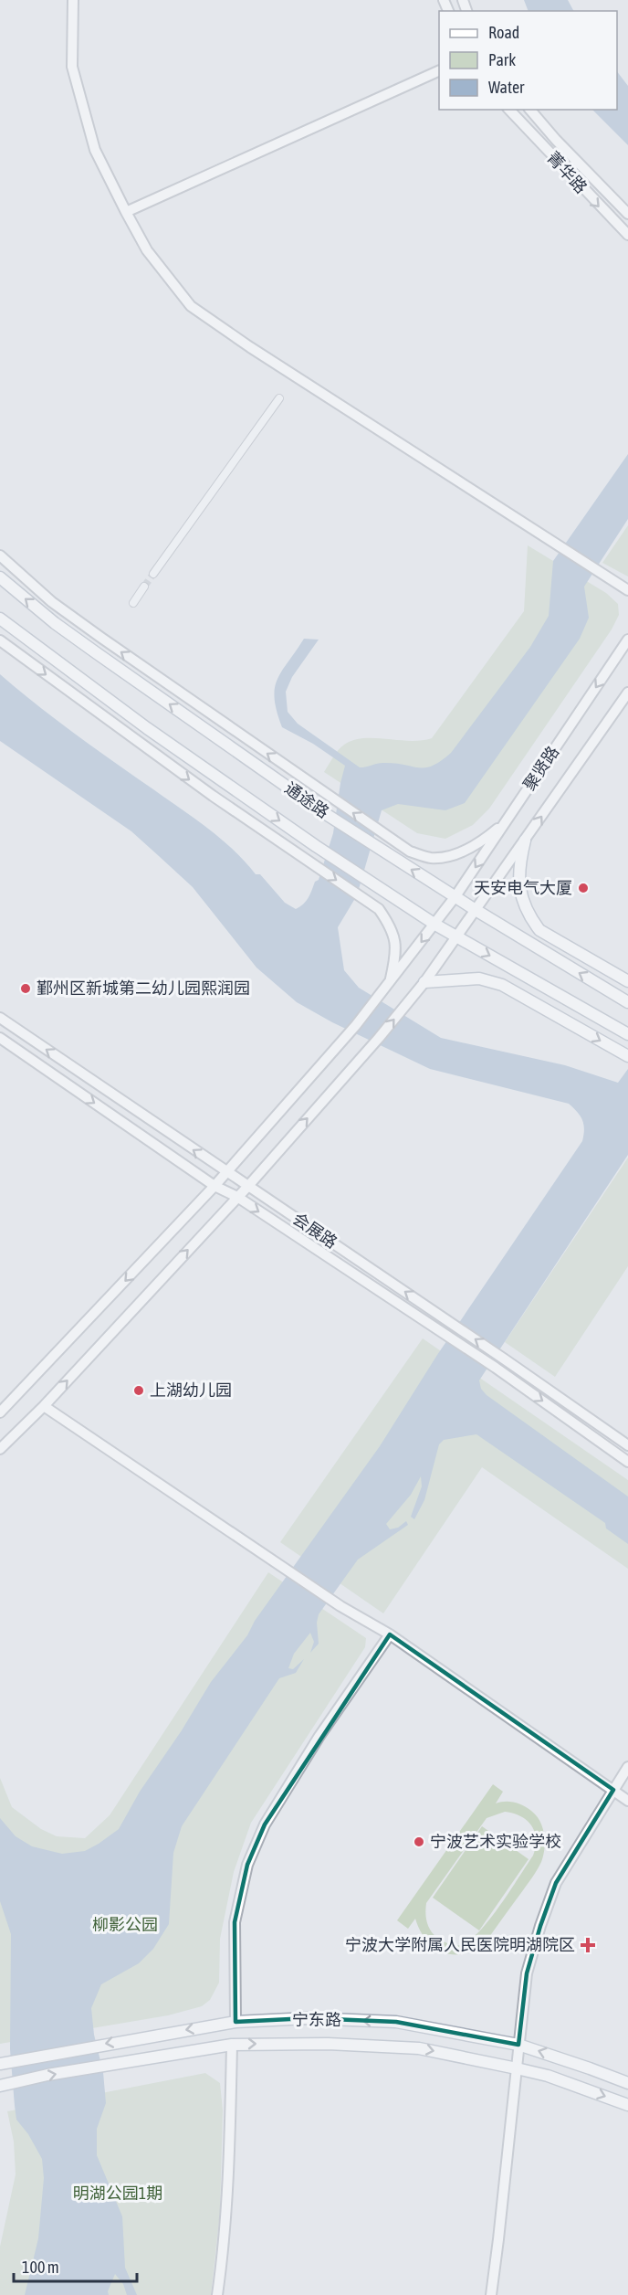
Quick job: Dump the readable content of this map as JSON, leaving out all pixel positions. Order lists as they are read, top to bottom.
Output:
{
  "streets": {
    "main road": ["通途路", "宁东路"],
    "street": ["菁华路", "聚贤路", "会展路"]
  },
  "crossings": [
    ["聚贤路", "通途路"],
    ["聚贤路", "会展路"]
  ],
  "parks": ["柳影公园", "明湖公园1期"],
  "places": {
    "other": [
      "天安电气大厦",
      "鄞州区新城第二幼儿园熙润园",
      "上湖幼儿园",
      "宁波艺术实验学校"
    ],
    "health": ["宁波大学附属人民医院明湖院区"]
  },
  "legend": ["Road", "Park", "Water"],
  "scale_bar": "100 m"
}
